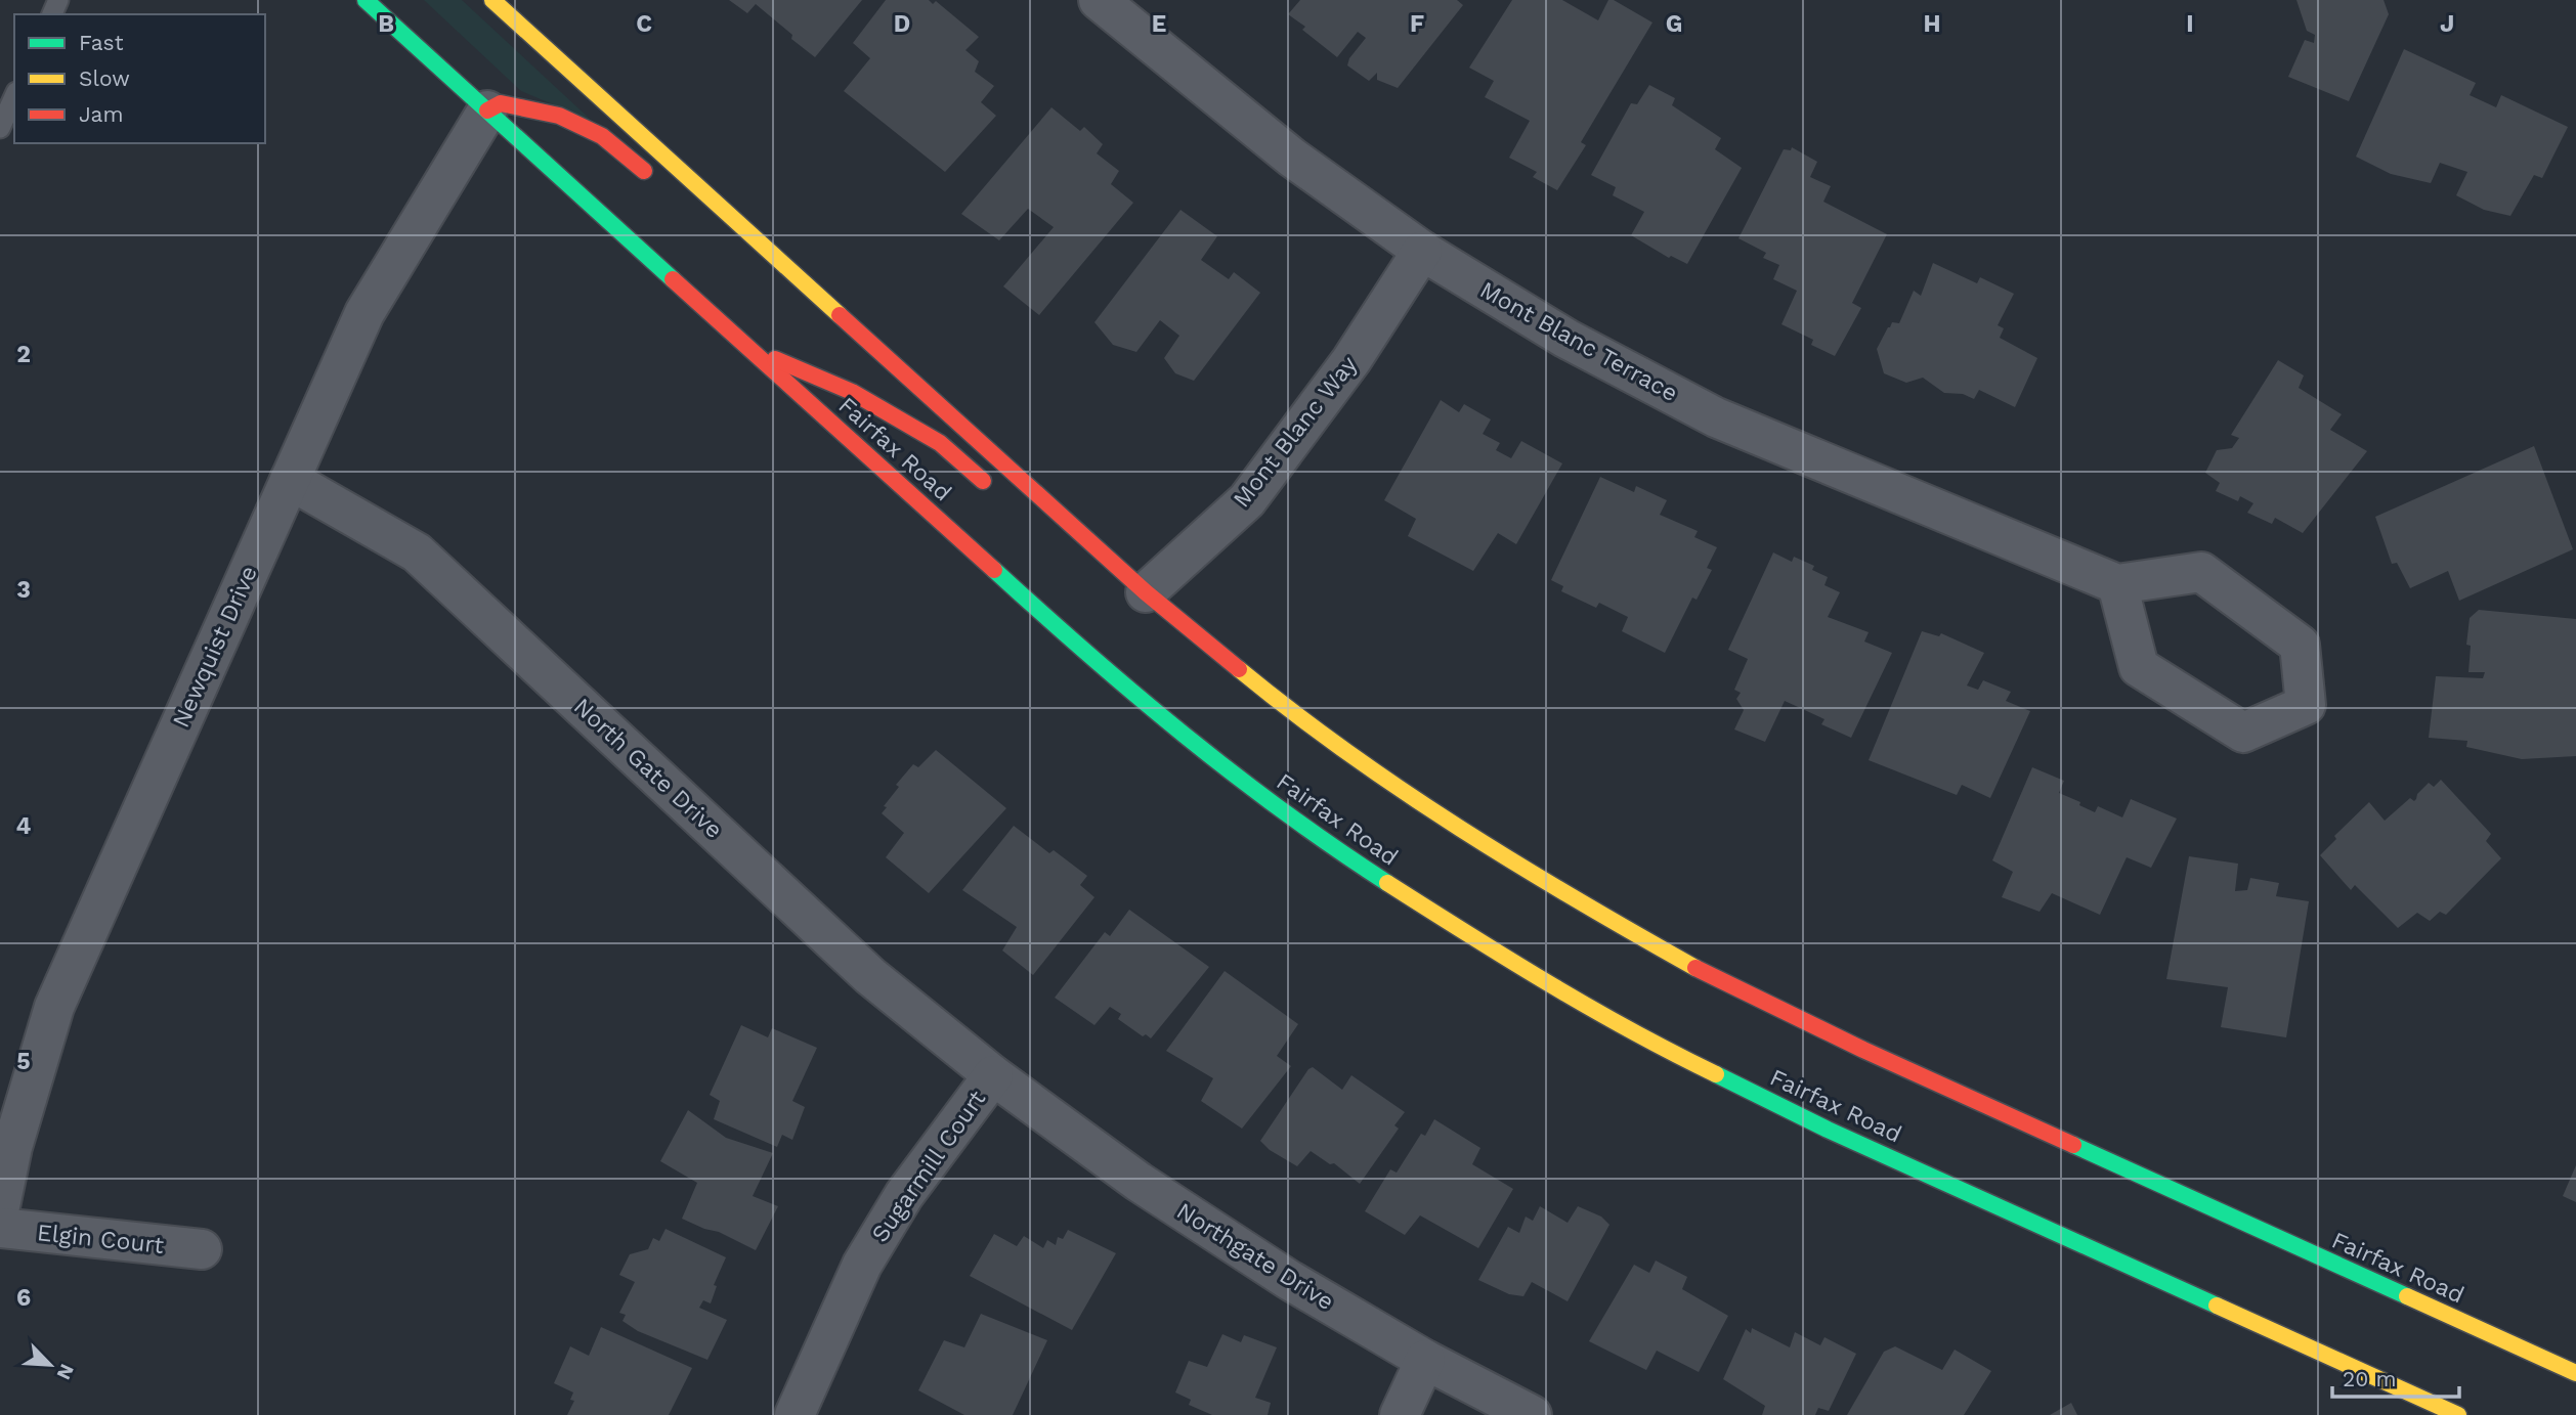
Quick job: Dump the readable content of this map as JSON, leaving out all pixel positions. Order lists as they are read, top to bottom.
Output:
{
  "streets": {
    "main road": ["Fairfax Road"],
    "street": [
      "Mont Blanc Terrace",
      "Mont Blanc Way",
      "Newquist Drive",
      "North Gate Drive",
      "Sugarmill Court",
      "Elgin Court",
      "Northgate Drive"
    ]
  },
  "crossings": [
    ["Mont Blanc Terrace", "Mont Blanc Way"],
    ["Mont Blanc Way", "Fairfax Road"],
    ["Fairfax Road", "Newquist Drive"],
    ["Newquist Drive", "North Gate Drive"],
    ["North Gate Drive", "Sugarmill Court"],
    ["North Gate Drive", "Northgate Drive"],
    ["Sugarmill Court", "Northgate Drive"]
  ],
  "legend": ["Fast", "Slow", "Jam"],
  "scale_bar": "20 m",
  "north": "bottom right",
  "grid": {
    "columns": [
      "B",
      "C",
      "D",
      "E",
      "F",
      "G",
      "H",
      "I",
      "J"
    ],
    "rows": [
      "2",
      "3",
      "4",
      "5",
      "6"
    ]
  }
}
